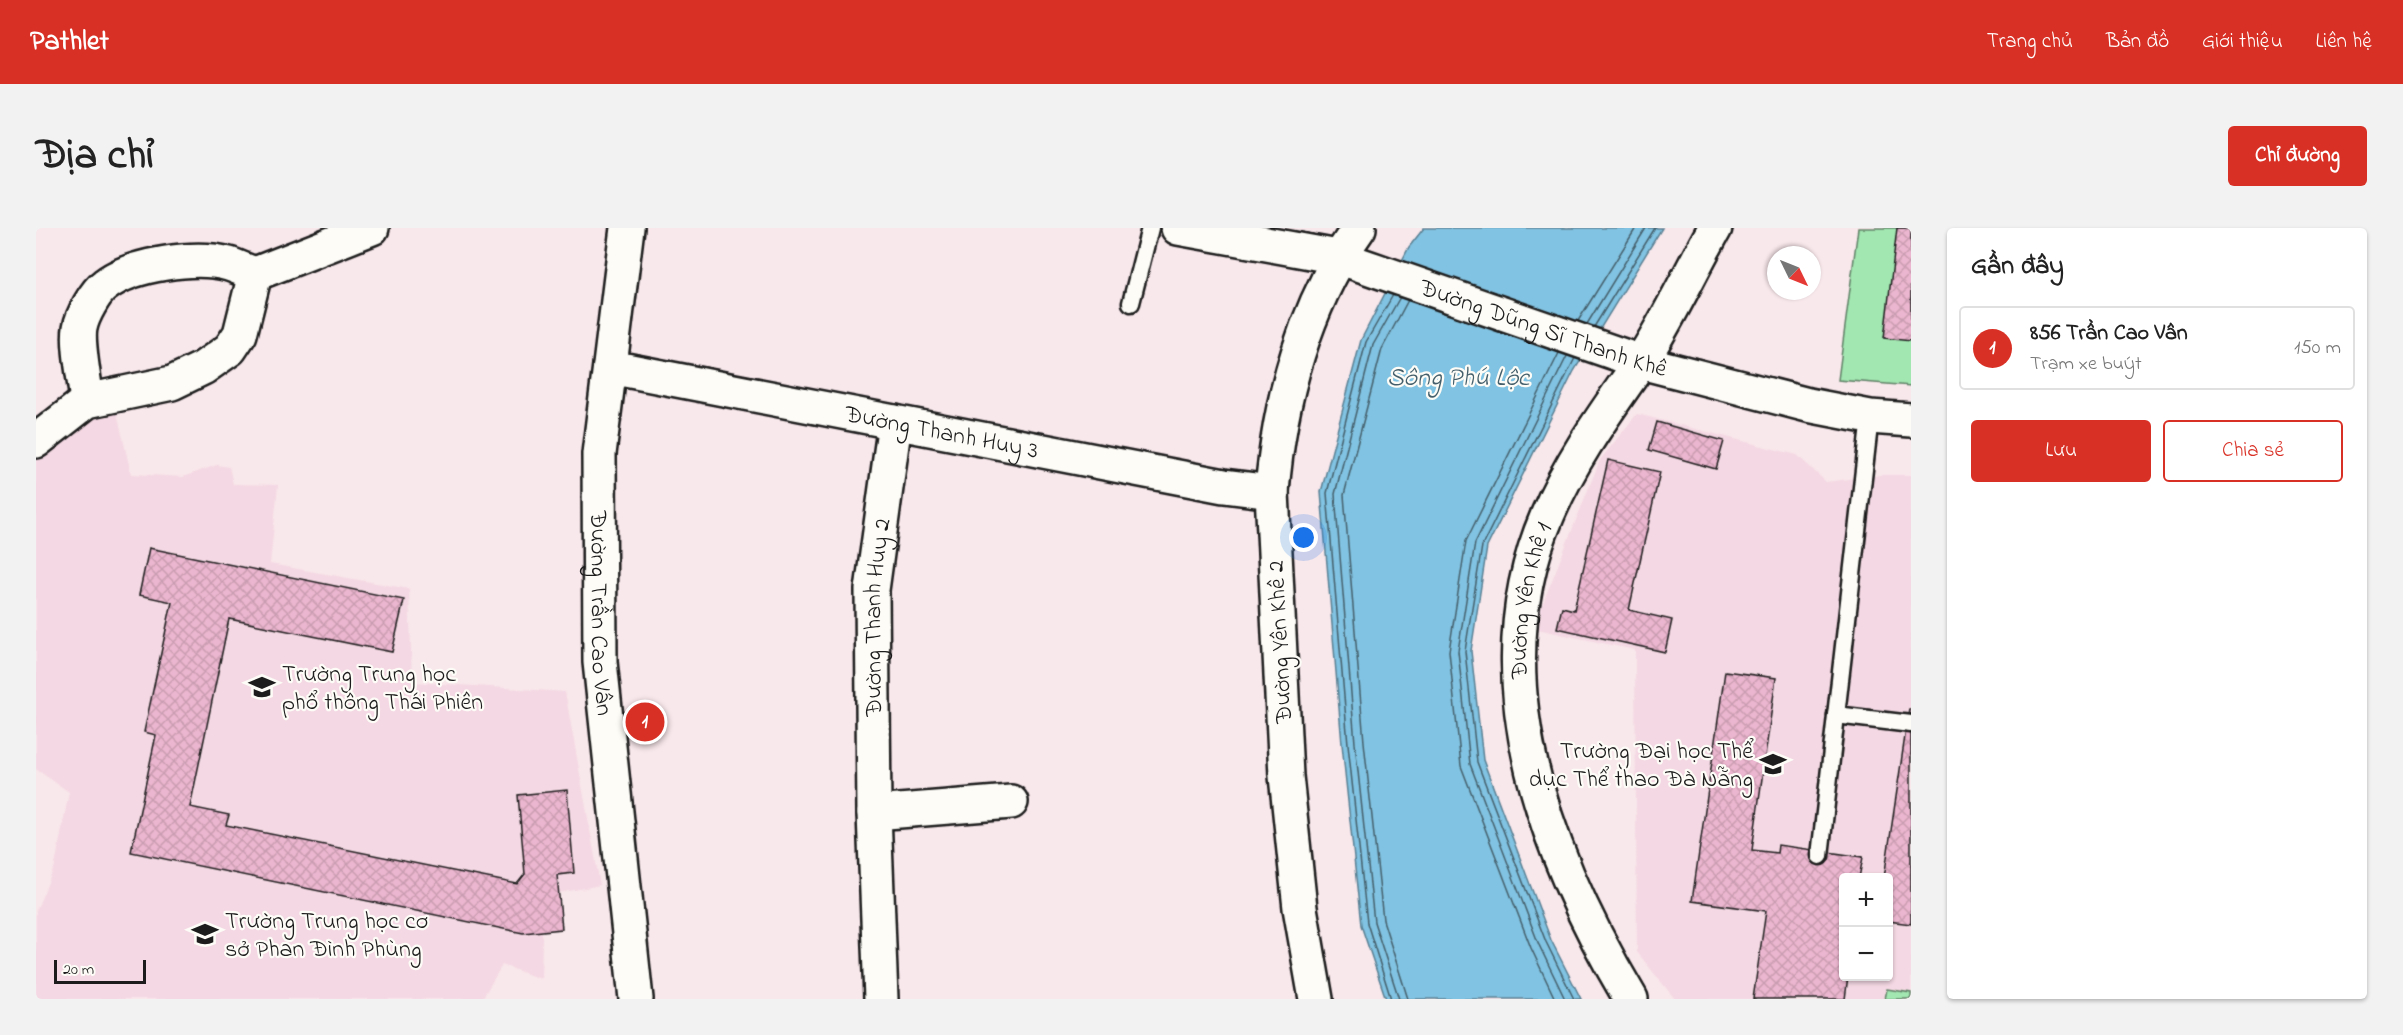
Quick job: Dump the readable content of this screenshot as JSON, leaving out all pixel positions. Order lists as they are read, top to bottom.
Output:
{
  "streets": {
    "street": [
      "Đường Dũng Sĩ Thanh Khê",
      "Đường Thanh Huy 3",
      "Đường Yên Khê 1",
      "Đường Trần Cao Vân",
      "Đường Thanh Huy 2",
      "Đường Yên Khê 2"
    ]
  },
  "crossings": [
    ["Đường Dũng Sĩ Thanh Khê", "Đường Yên Khê 1"],
    ["Đường Dũng Sĩ Thanh Khê", "Đường Yên Khê 2"],
    ["Đường Thanh Huy 3", "Đường Trần Cao Vân"],
    ["Đường Thanh Huy 3", "Đường Thanh Huy 2"],
    ["Đường Thanh Huy 3", "Đường Yên Khê 2"]
  ],
  "water": ["Sông Phú Lộc"],
  "places": {
    "school or university": ["Trường Trung học phổ thông Thái Phiên", "Trường Đại học Thể dục Thể thao Đà Nẵng", "Trường Trung học cơ sở Phan Đình Phùng"]
  },
  "scale_bar": "20 m",
  "north": "bottom right",
  "page": {
    "header": "Pathlet",
    "nav": [
      "Trang chủ",
      "Bản đồ",
      "Giới thiệu",
      "Liên hệ"
    ],
    "title": "Địa chỉ",
    "buttons": [
      "Chỉ đường",
      ["Lưu", "Chia sẻ"]
    ],
    "heading": "Gần đây",
    "list": [
      {
        "mark": "1",
        "name": "856 Trần Cao Vân",
        "note": "Trạm xe buýt",
        "value": "150 m"
      }
    ],
    "pins": "1",
    "map_buttons": ["+", "−"],
    "scale": "20 m"
  }
}
